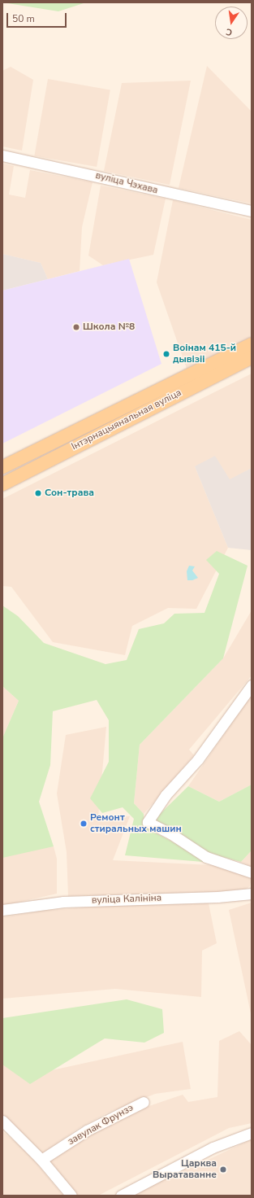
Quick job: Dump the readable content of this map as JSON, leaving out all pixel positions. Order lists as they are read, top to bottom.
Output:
{
  "streets": {
    "main road": ["Інтэрнацыянальная вуліца"],
    "street": ["вуліца Чэхава", "вуліца Калініна", "завулак Фрунзэ"]
  },
  "places": [
    "Школа №8",
    "Воінам 415-й дывізіі",
    "Сон-трава",
    "Ремонт стиральных машин",
    "Царква Выратаванне"
  ],
  "scale_bar": "50 m",
  "north": "bottom"
}
